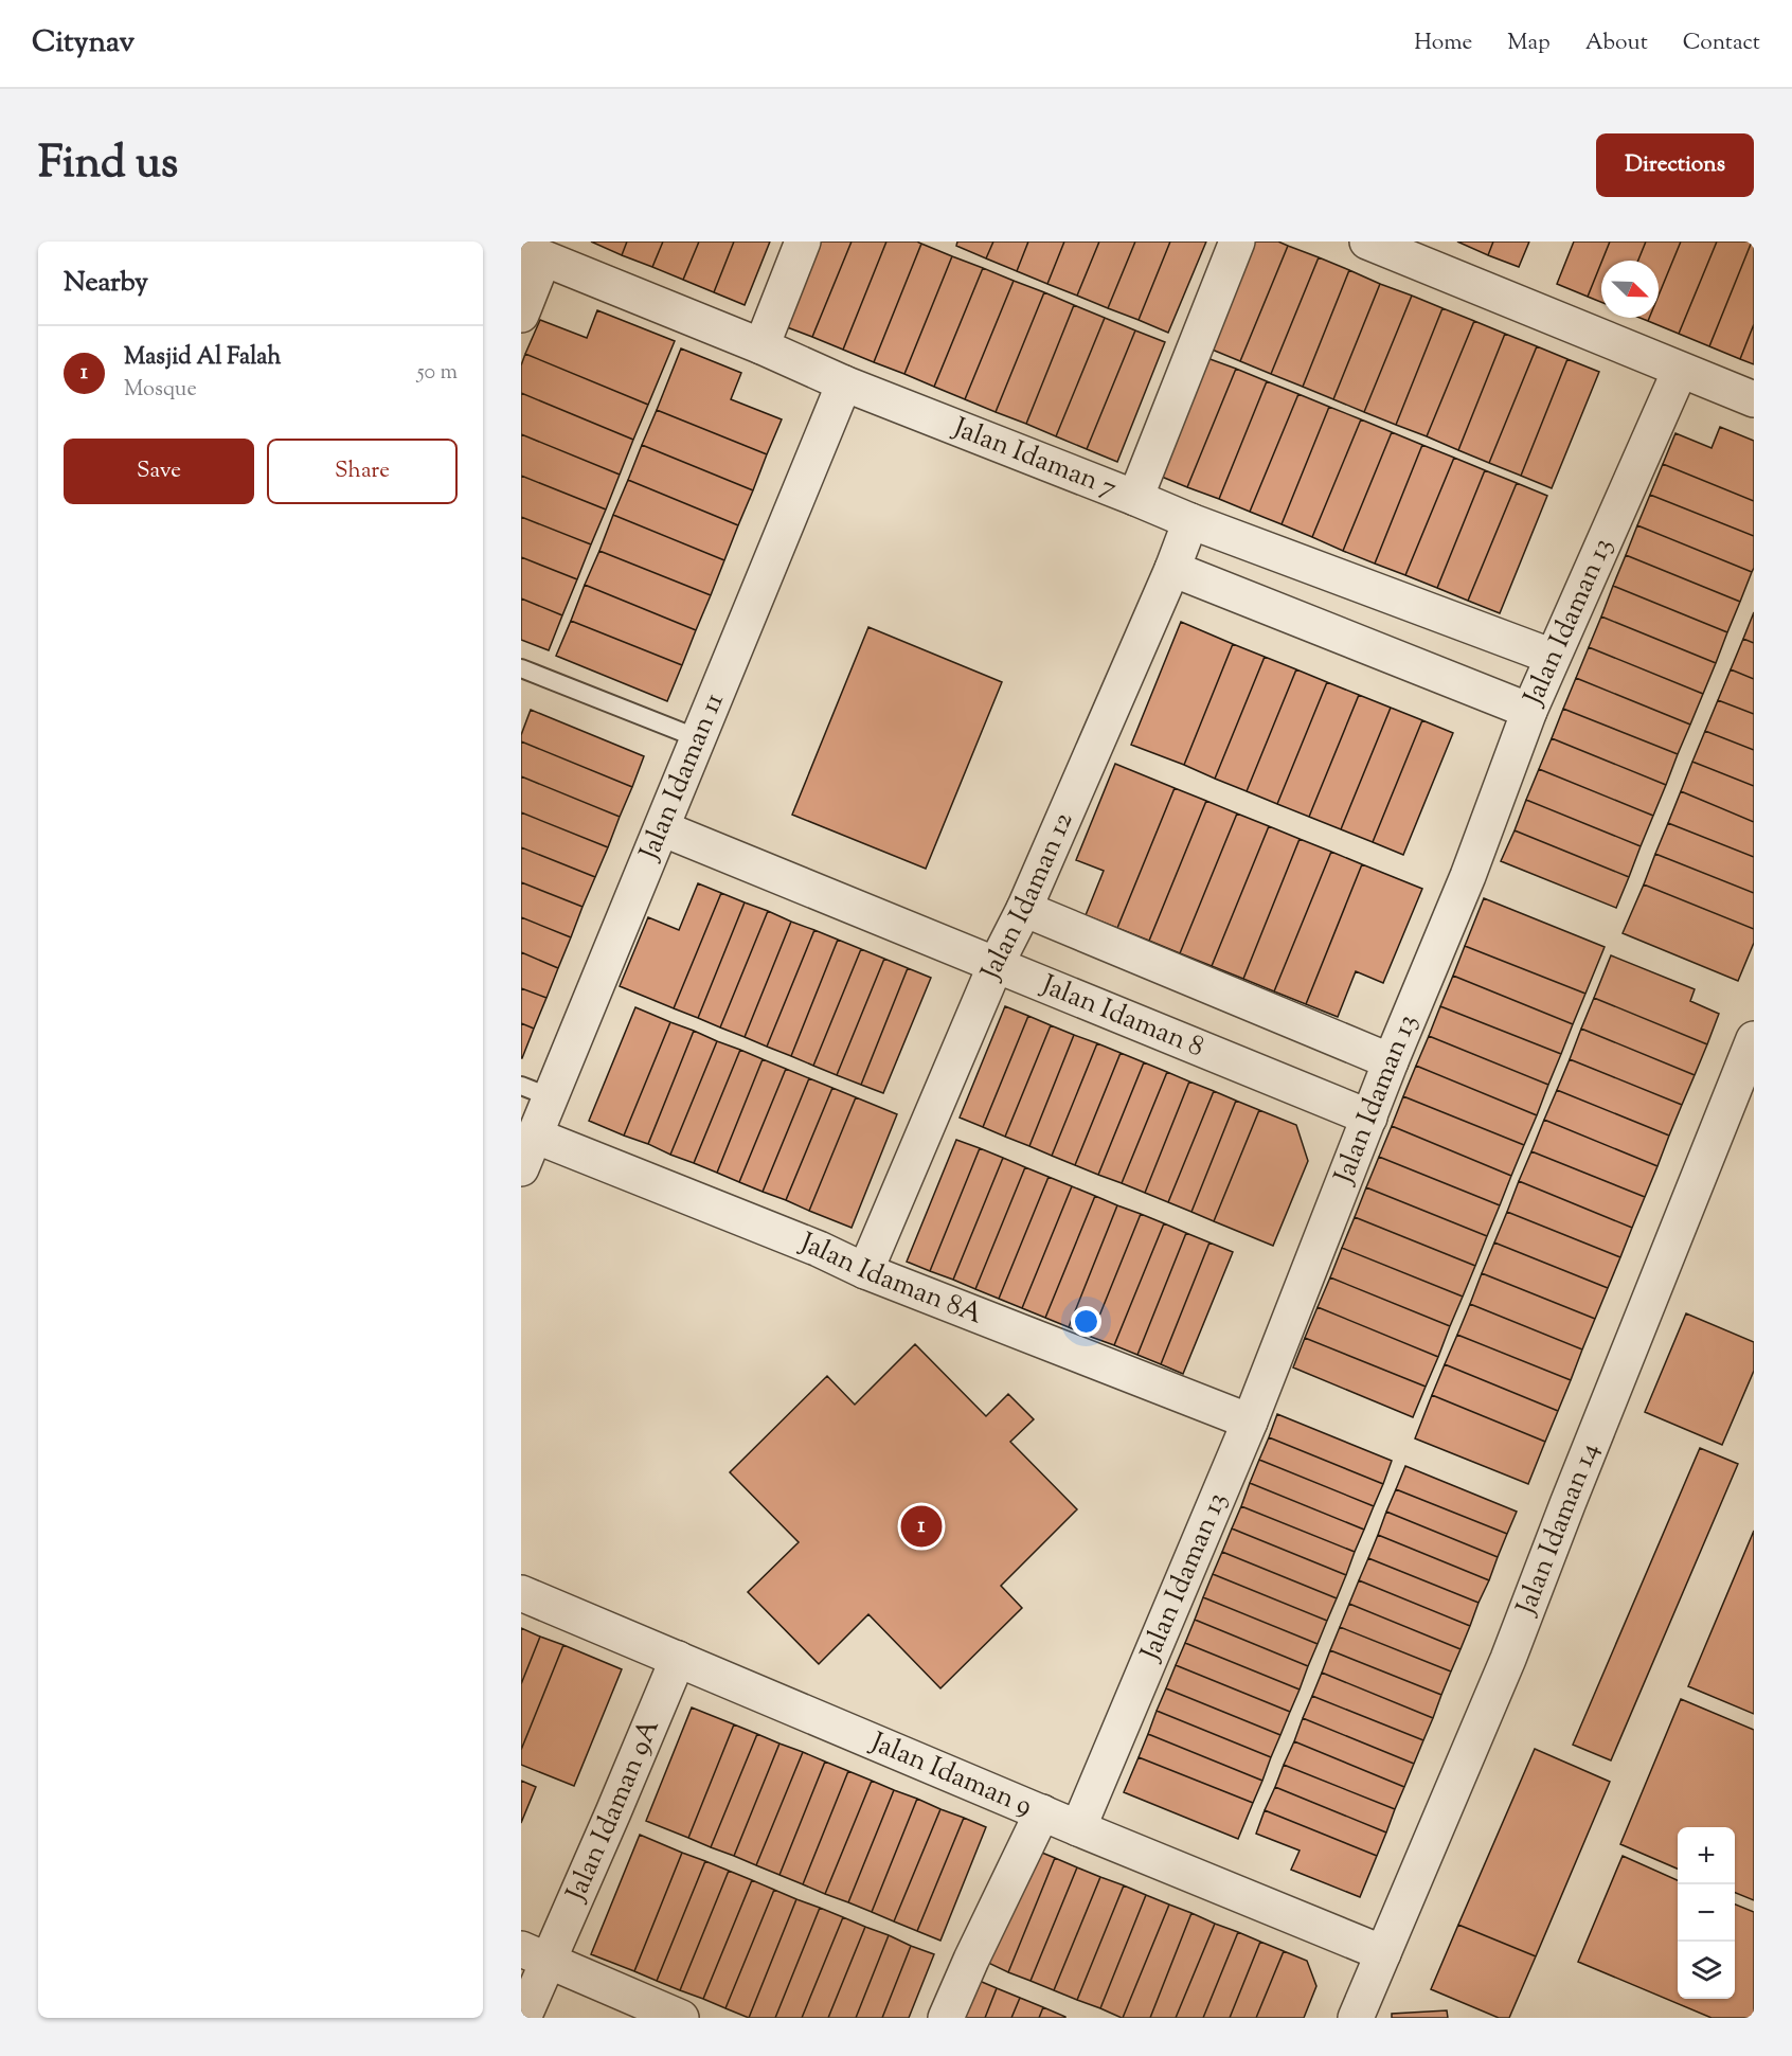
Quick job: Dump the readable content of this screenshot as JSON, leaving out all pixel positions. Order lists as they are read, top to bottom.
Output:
{
  "streets": {
    "street": [
      "Jalan Idaman 7",
      "Jalan Idaman 13",
      "Jalan Idaman 11",
      "Jalan Idaman 12",
      "Jalan Idaman 8",
      "Jalan Idaman 8A",
      "Jalan Idaman 14",
      "Jalan Idaman 9",
      "Jalan Idaman 9A"
    ]
  },
  "crossings": [
    ["Jalan Idaman 7", "Jalan Idaman 13"],
    ["Jalan Idaman 7", "Jalan Idaman 11"],
    ["Jalan Idaman 7", "Jalan Idaman 12"],
    ["Jalan Idaman 13", "Jalan Idaman 8"],
    ["Jalan Idaman 13", "Jalan Idaman 8A"],
    ["Jalan Idaman 13", "Jalan Idaman 9"],
    ["Jalan Idaman 11", "Jalan Idaman 8"],
    ["Jalan Idaman 11", "Jalan Idaman 8A"],
    ["Jalan Idaman 12", "Jalan Idaman 8"],
    ["Jalan Idaman 12", "Jalan Idaman 8A"],
    ["Jalan Idaman 14", "Jalan Idaman 9"],
    ["Jalan Idaman 9", "Jalan Idaman 9A"]
  ],
  "north": "bottom right",
  "page": {
    "header": "Citynav",
    "nav": [
      "Home",
      "Map",
      "About",
      "Contact"
    ],
    "title": "Find us",
    "buttons": [
      "Directions",
      ["Save", "Share"]
    ],
    "heading": "Nearby",
    "list": [
      {
        "mark": "1",
        "name": "Masjid Al Falah",
        "note": "Mosque",
        "value": "50 m"
      }
    ],
    "pins": "1",
    "map_buttons": ["+", "−"]
  }
}
